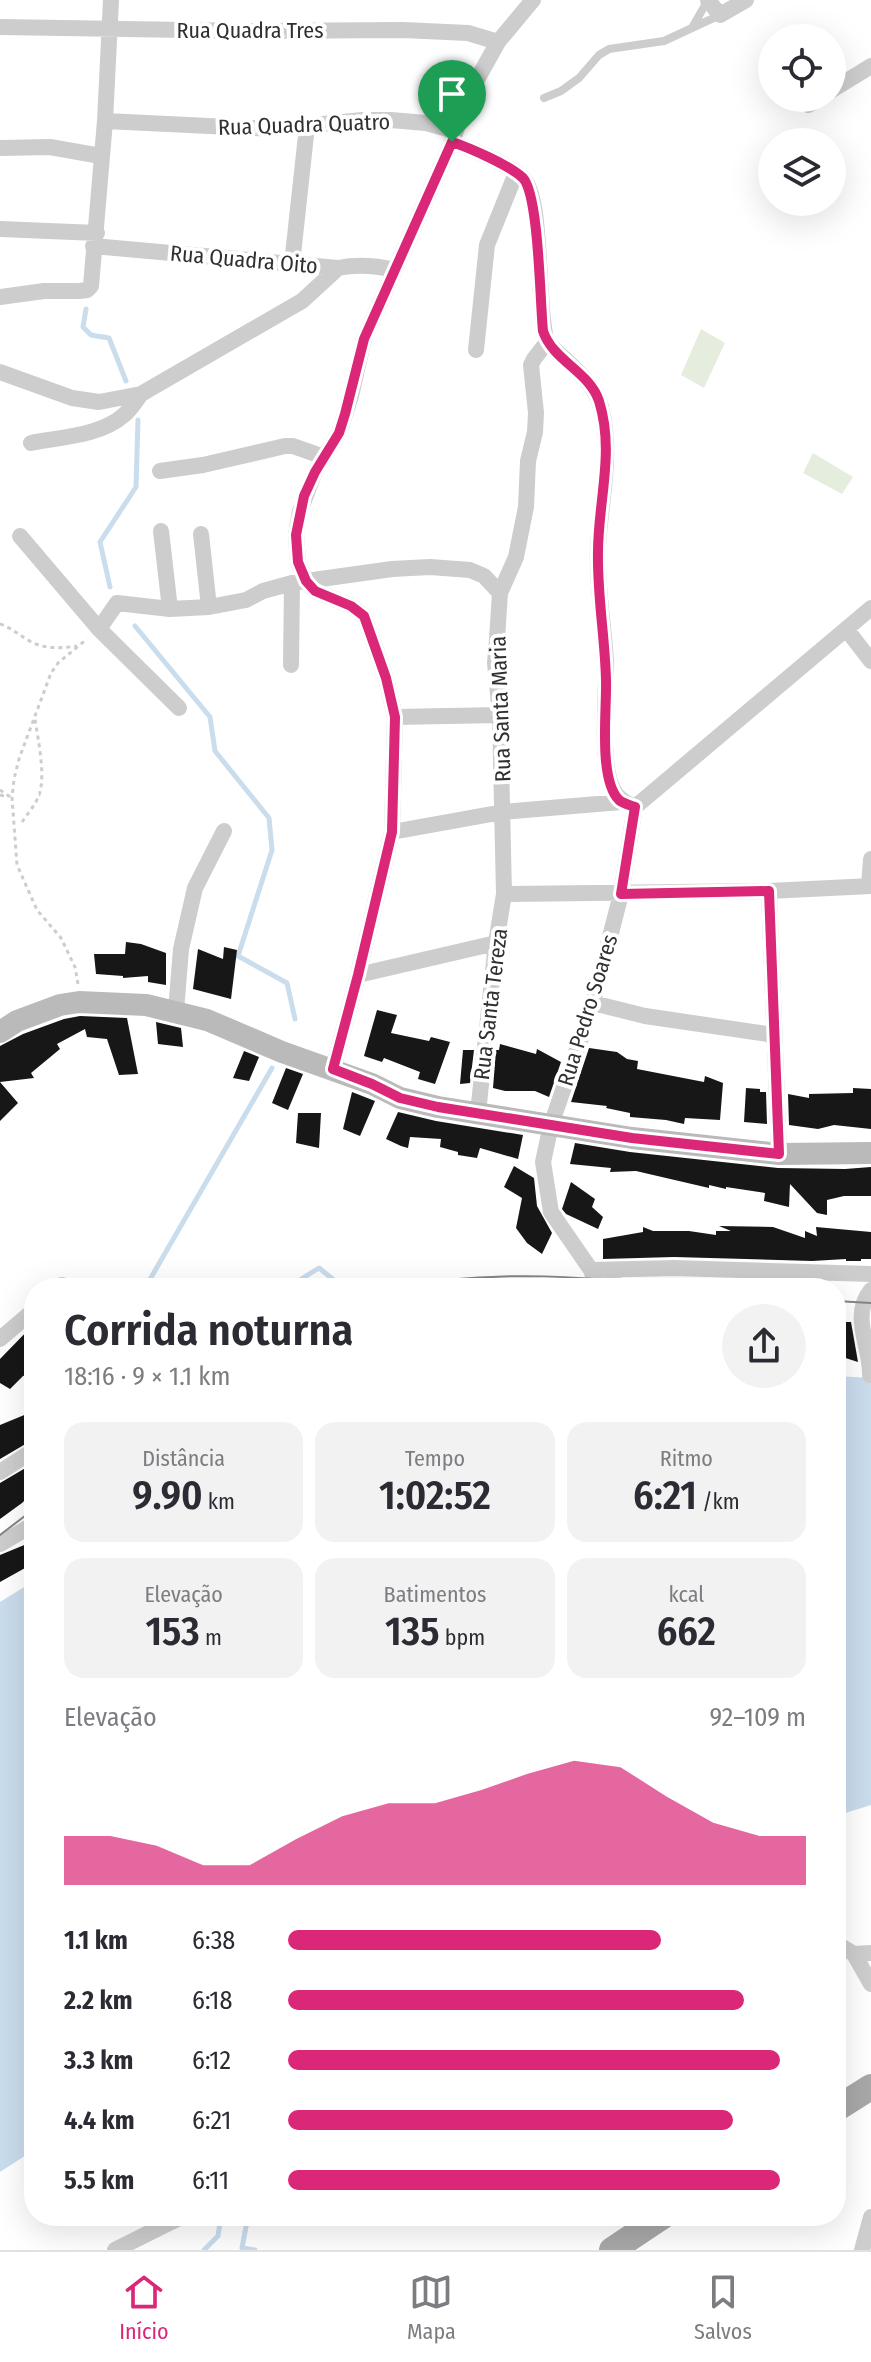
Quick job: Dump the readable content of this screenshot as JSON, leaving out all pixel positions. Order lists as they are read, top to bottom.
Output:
{
  "streets": {
    "street": [
      "Rua Quadra Tres",
      "Rua Quadra Quatro",
      "Rua Quadra Oito",
      "Rua Santa Maria",
      "Rua Santa Tereza",
      "Rua Pedro Soares"
    ]
  },
  "crossings": [
    ["Rua Santa Maria", "Rua Santa Tereza"]
  ],
  "page": {
    "heading": ["Corrida noturna", "18:16 · 9 × 1.1 km"],
    "stats": [
      ["Distância", "9.90 km"],
      ["Tempo", "1:02:52"],
      ["Ritmo", "6:21 /km"],
      ["Elevação", "153 m"],
      ["Batimentos", "135 bpm"],
      ["kcal", "662"]
    ],
    "chart": ["Elevação", "92–109 m"],
    "list": [
      {
        "name": "1.1 km",
        "note": "6:38"
      },
      {
        "name": "2.2 km",
        "note": "6:18"
      },
      {
        "name": "3.3 km",
        "note": "6:12"
      },
      {
        "name": "4.4 km",
        "note": "6:21"
      },
      {
        "name": "5.5 km",
        "note": "6:11"
      }
    ],
    "tabs": ["Início", "Mapa", "Salvos"]
  }
}
